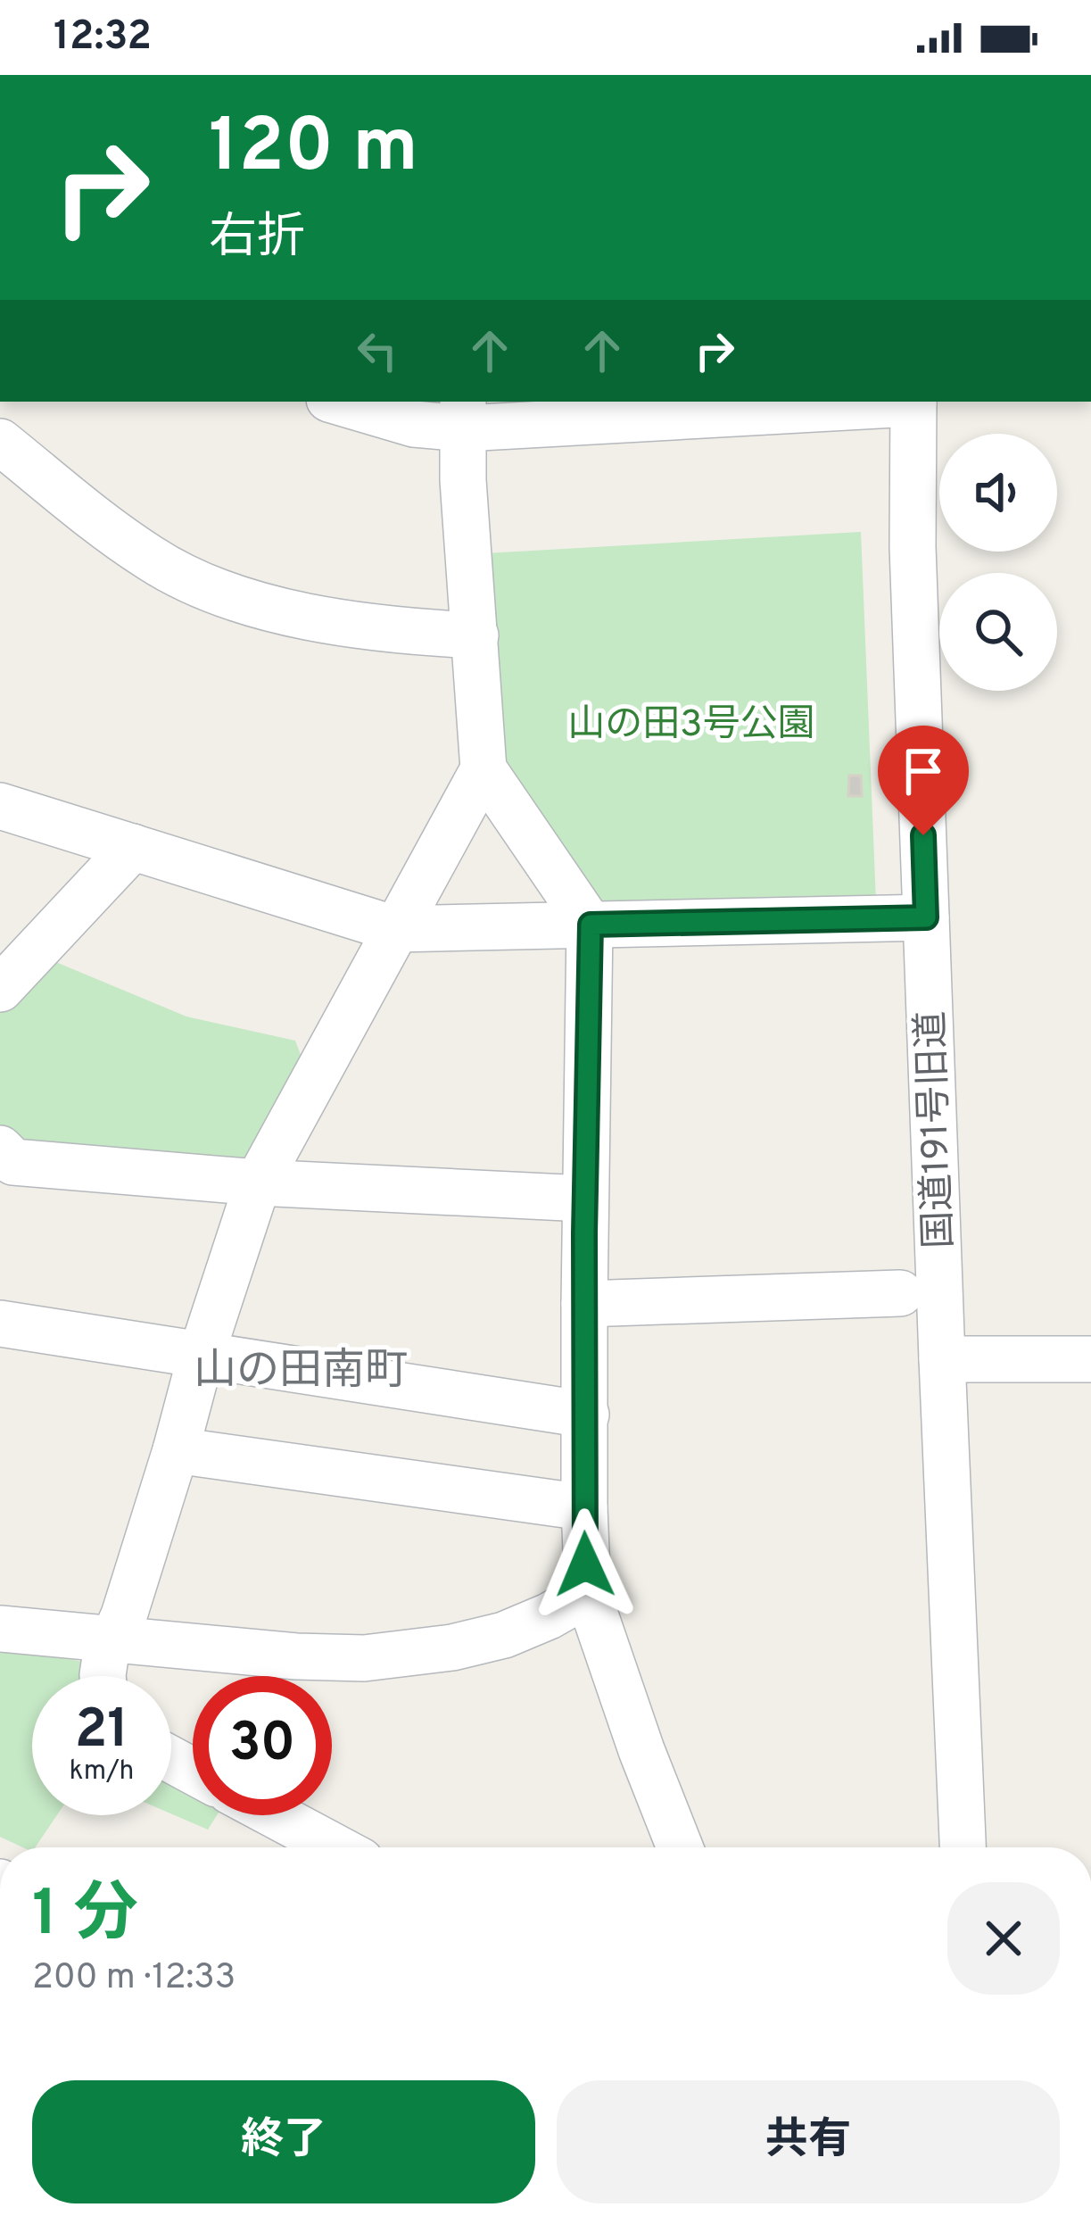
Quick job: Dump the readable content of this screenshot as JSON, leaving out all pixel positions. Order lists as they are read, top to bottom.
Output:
{
  "streets": {
    "street": ["国道191号旧道"]
  },
  "districts": ["山の田南町"],
  "parks": ["山の田3号公園"],
  "page": {
    "status": "12:32",
    "turn": ["120 m", "右折"],
    "speed": "21 km/h",
    "limit": "30",
    "heading": ["1 分", "200 m · 12:33"],
    "buttons": ["終了", "共有"]
  }
}
